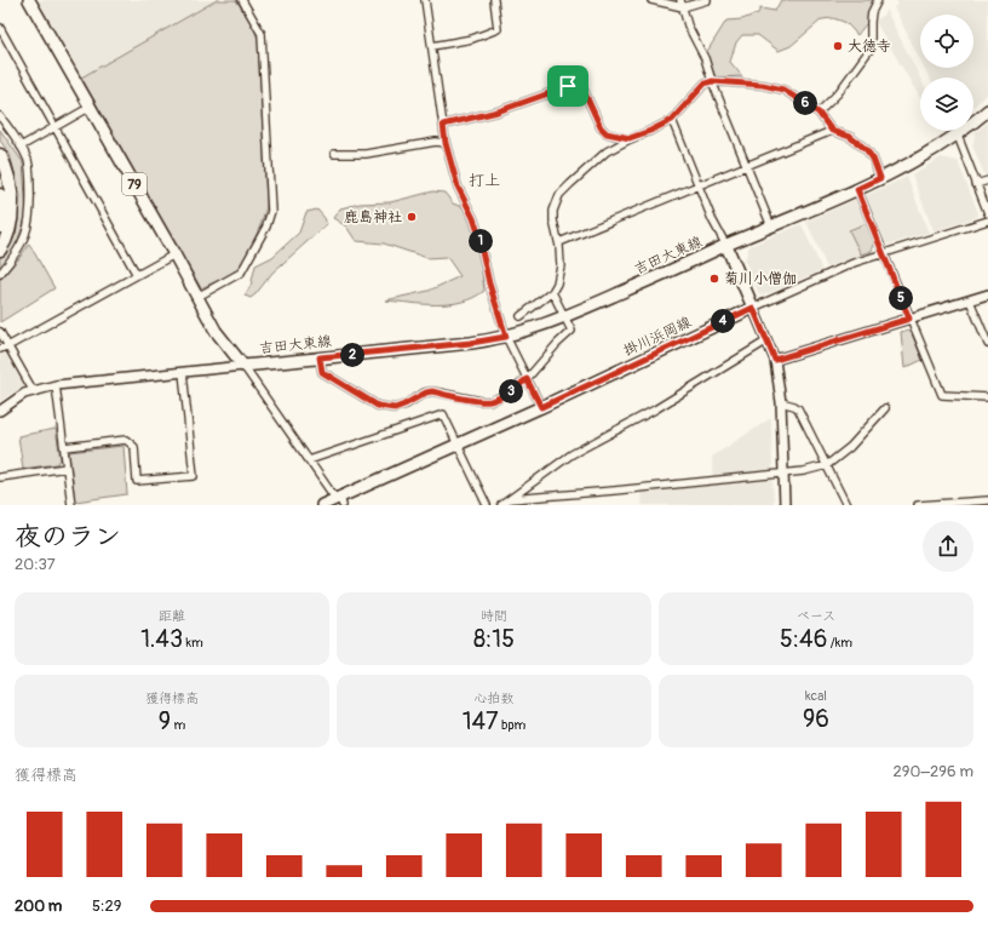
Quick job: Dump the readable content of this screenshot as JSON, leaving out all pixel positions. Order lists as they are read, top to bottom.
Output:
{
  "streets": {
    "main road": ["79", "吉田大東線", "掛川浜岡線"]
  },
  "districts": ["打上"],
  "places": ["大徳寺", "鹿島神社", "菊川小僧伽"],
  "page": {
    "pins": [
      "6",
      "1",
      "5",
      "4",
      "2",
      "3"
    ],
    "heading": ["夜のラン", "20:37"],
    "stats": [
      ["距離", "1.43 km"],
      ["時間", "8:15"],
      ["ペース", "5:46 /km"],
      ["獲得標高", "9 m"],
      ["心拍数", "147 bpm"],
      ["kcal", "96"]
    ],
    "chart": ["獲得標高", "290–296 m"],
    "list": [
      {
        "name": "200 m",
        "note": "5:29"
      }
    ]
  }
}
